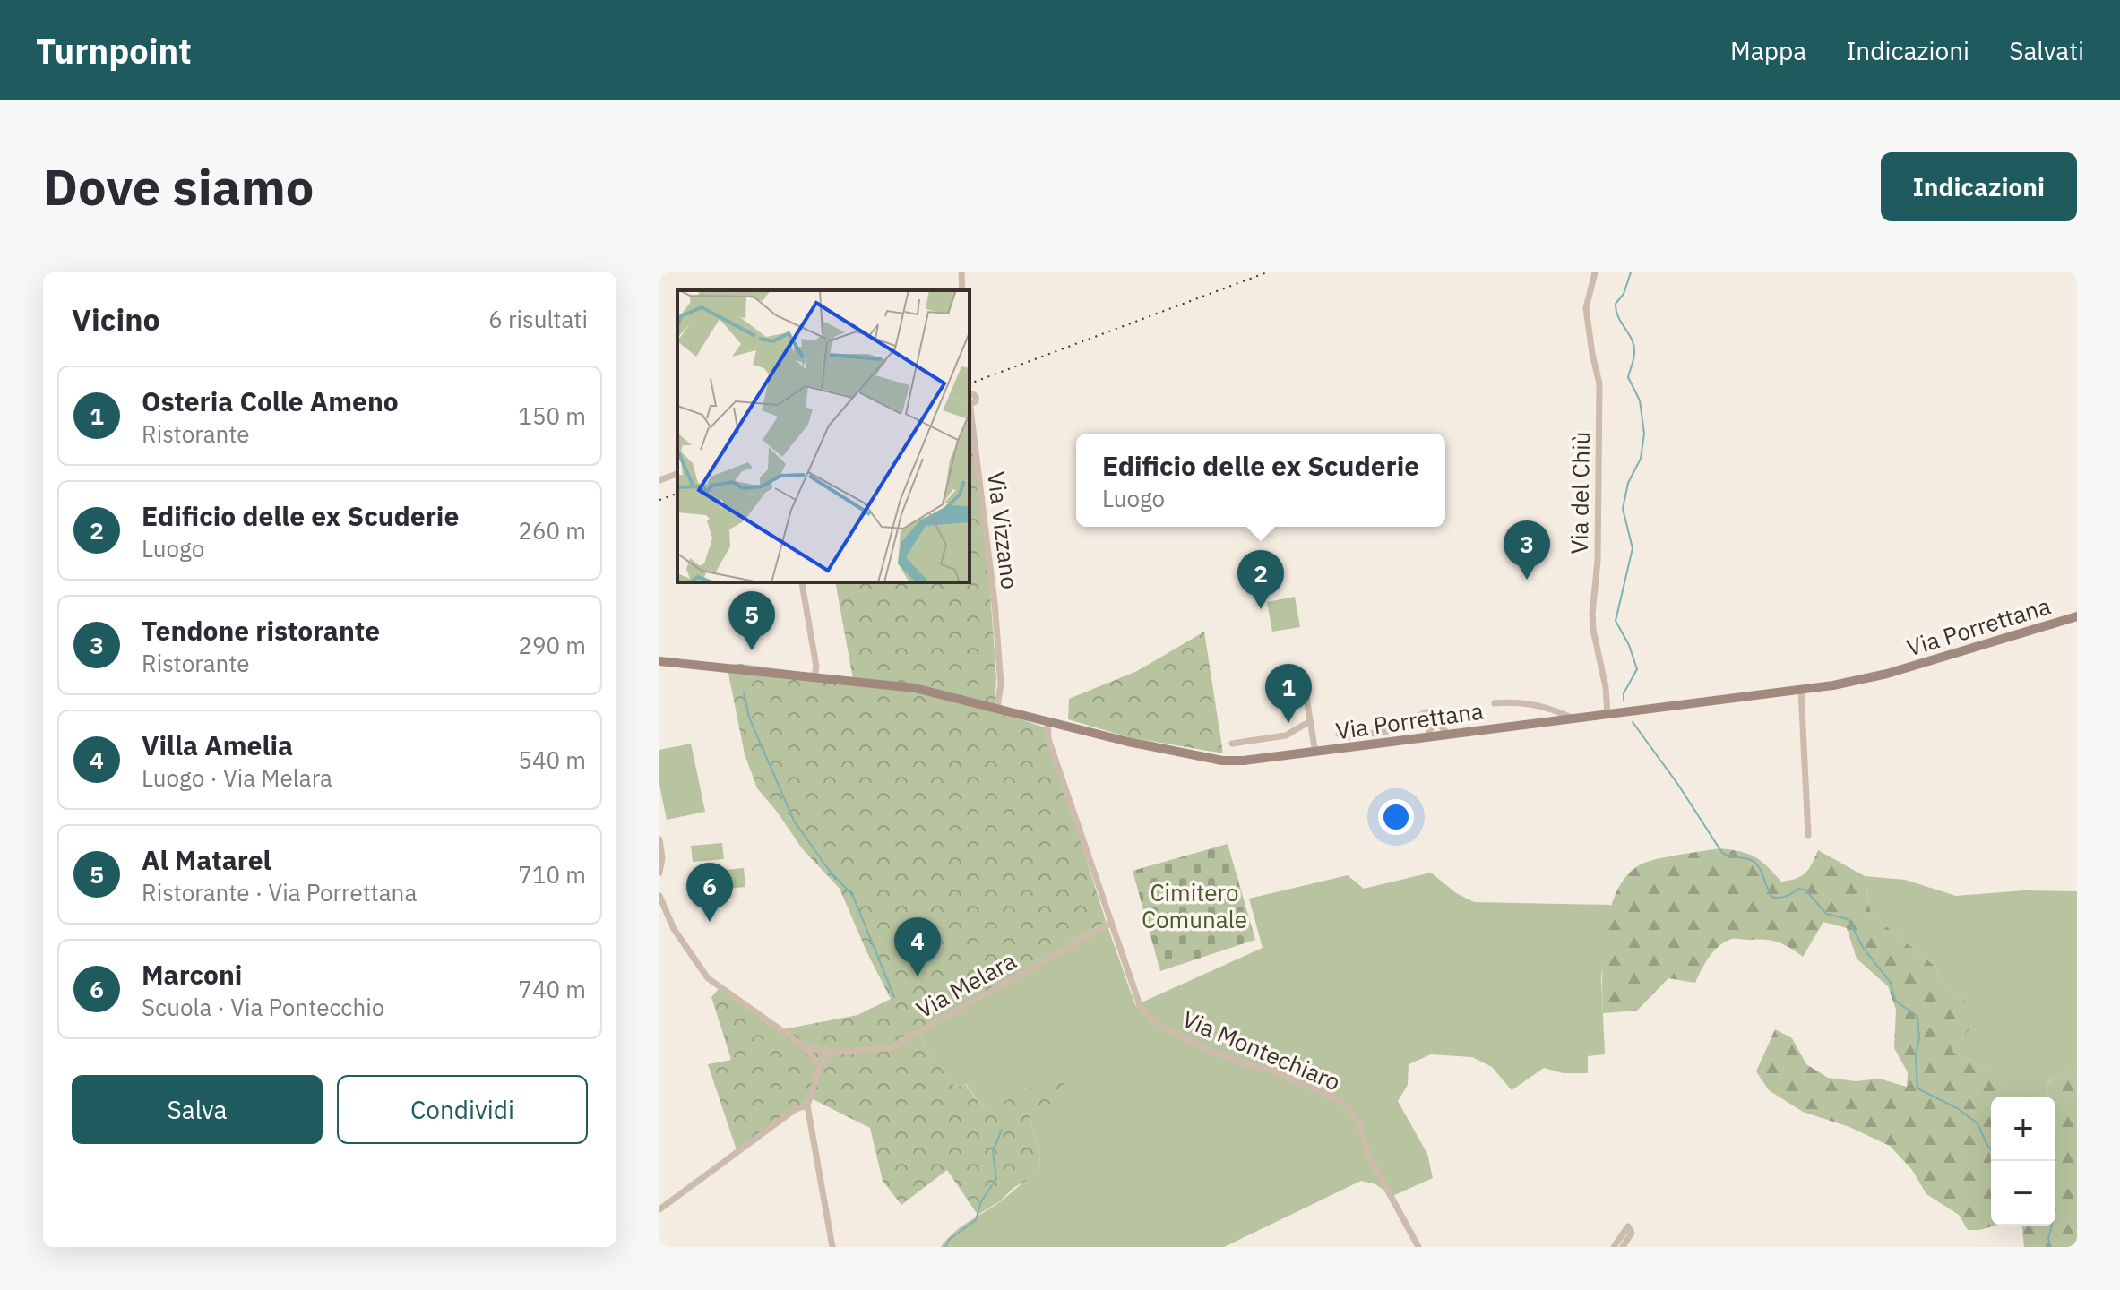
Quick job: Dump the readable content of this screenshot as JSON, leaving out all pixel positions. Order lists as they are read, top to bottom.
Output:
{
  "streets": {
    "main road": ["Via Porrettana"],
    "street": [
      "Via del Chiù",
      "Via Vizzano",
      "Via Melara",
      "Via Montechiaro"
    ]
  },
  "crossings": [
    ["Via del Chiù", "Via Porrettana"],
    ["Via Vizzano", "Via Porrettana"],
    ["Via Porrettana", "Via Montechiaro"],
    ["Via Melara", "Via Montechiaro"]
  ],
  "parks": ["Cimitero Comunale"],
  "page": {
    "header": "Turnpoint",
    "nav": ["Mappa", "Indicazioni", "Salvati"],
    "buttons": [
      "Indicazioni",
      ["Salva", "Condividi"]
    ],
    "title": "Dove siamo",
    "heading": ["Vicino", "6 risultati"],
    "list": [
      {
        "mark": "1",
        "name": "Osteria Colle Ameno",
        "note": "Ristorante",
        "value": "150 m"
      },
      {
        "mark": "2",
        "name": "Edificio delle ex Scuderie",
        "note": "Luogo",
        "value": "260 m"
      },
      {
        "mark": "3",
        "name": "Tendone ristorante",
        "note": "Ristorante",
        "value": "290 m"
      },
      {
        "mark": "4",
        "name": "Villa Amelia",
        "note": "Luogo · Via Melara",
        "value": "540 m"
      },
      {
        "mark": "5",
        "name": "Al Matarel",
        "note": "Ristorante · Via Porrettana",
        "value": "710 m"
      },
      {
        "mark": "6",
        "name": "Marconi",
        "note": "Scuola · Via Pontecchio",
        "value": "740 m"
      }
    ],
    "popup": ["Edificio delle ex Scuderie", "Luogo"],
    "pins": [
      "3",
      "2",
      "5",
      "1",
      "6",
      "4"
    ],
    "map_buttons": ["+", "−"]
  }
}
